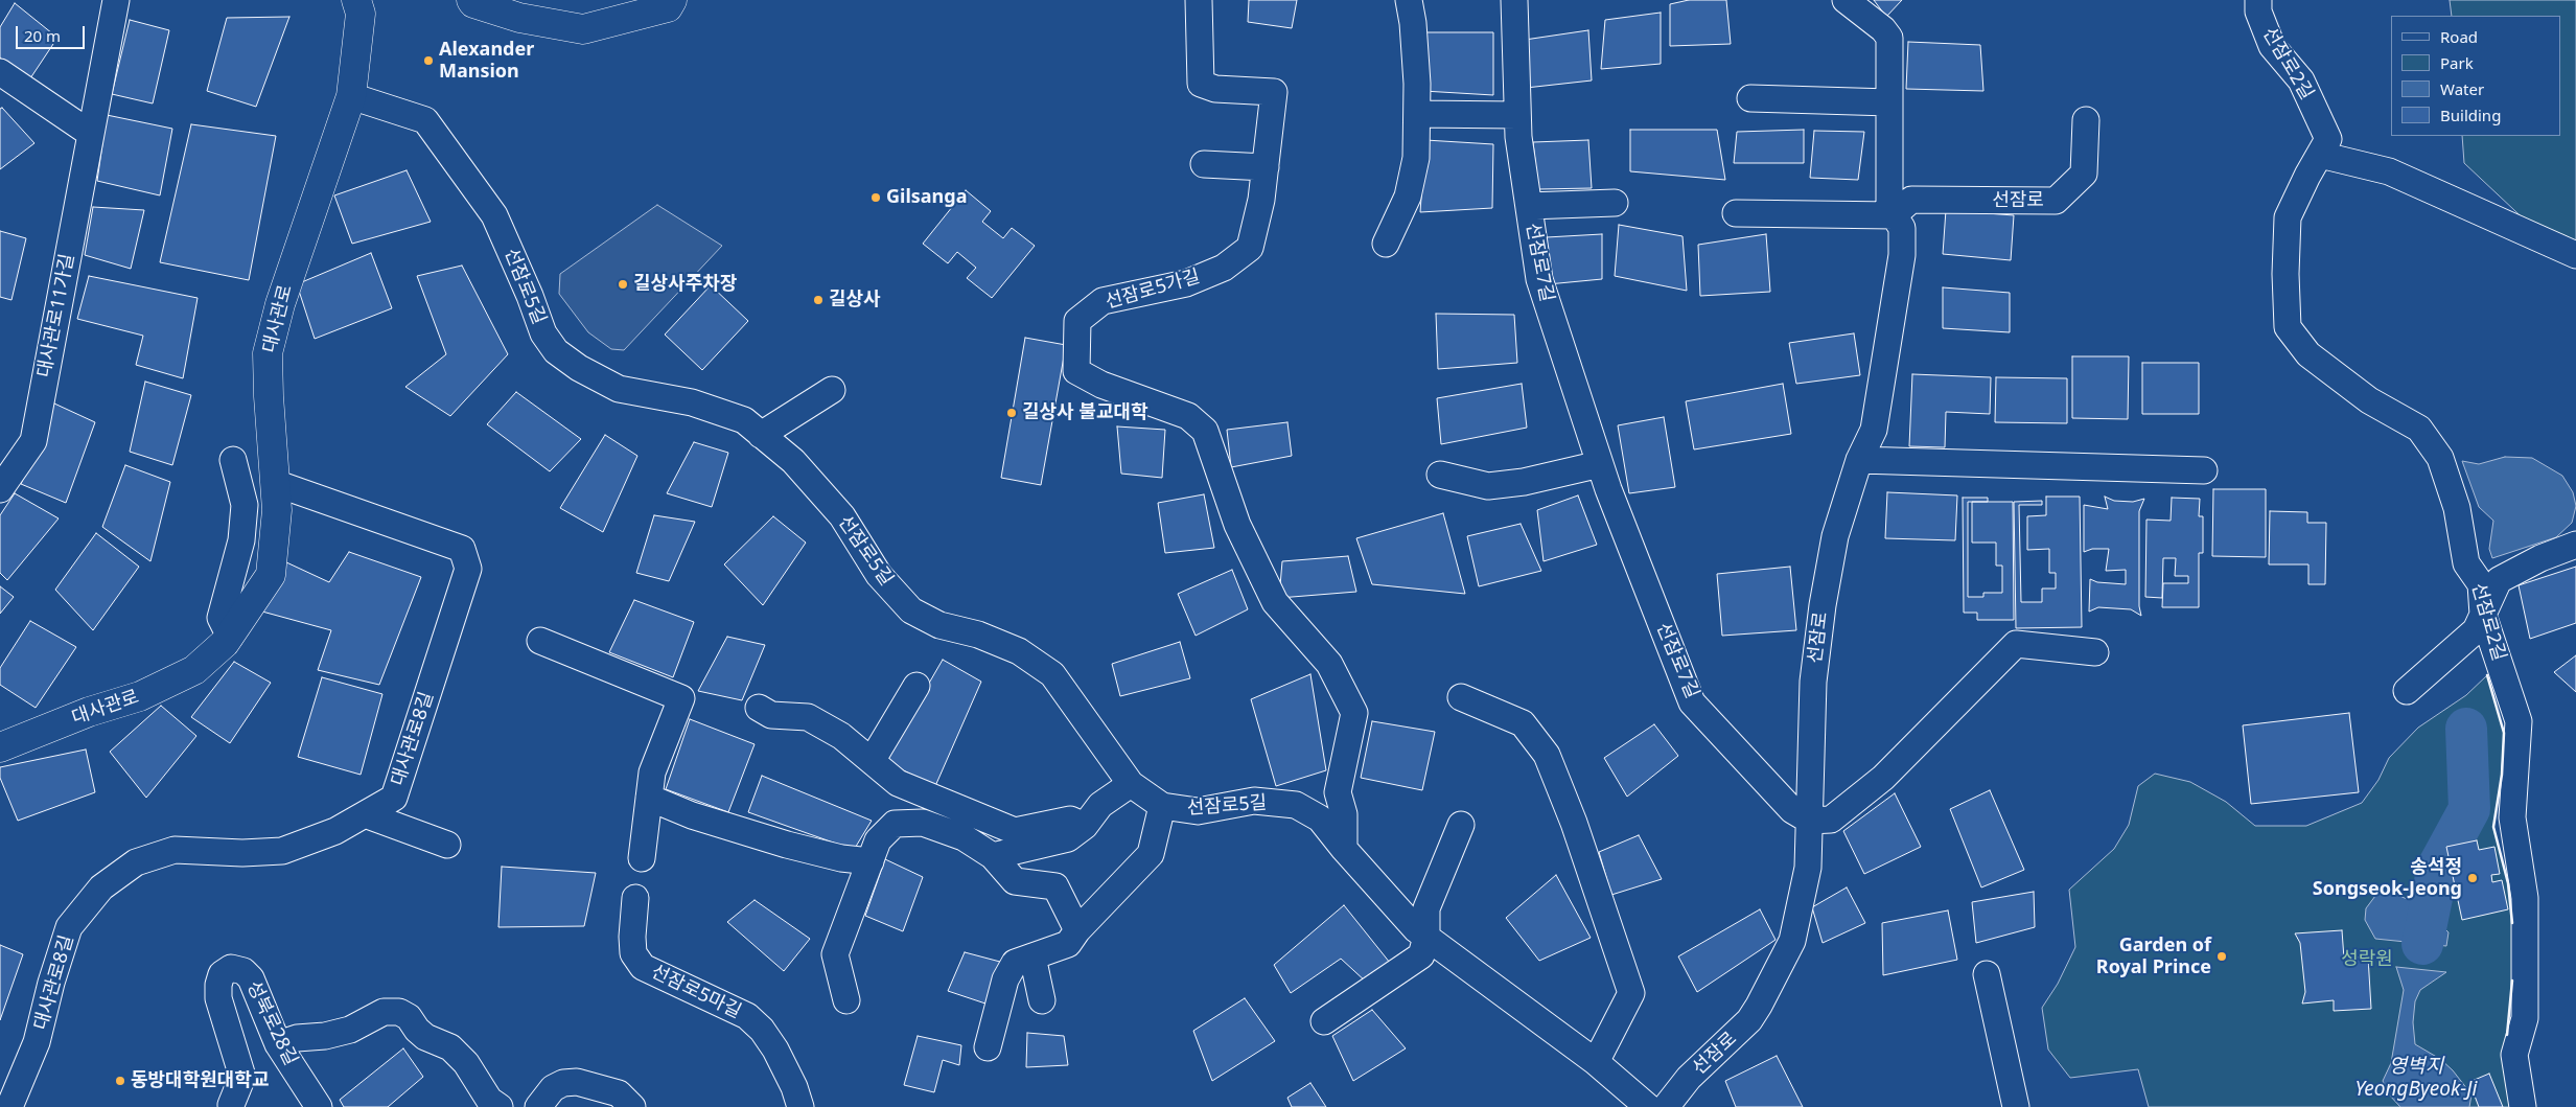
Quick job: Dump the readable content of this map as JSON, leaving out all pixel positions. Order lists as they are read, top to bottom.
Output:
{
  "streets": {
    "main road": ["대사관로"],
    "street": [
      "선잠로2길",
      "선잠로",
      "선잠로7길",
      "선잠로5길",
      "선잠로5가길",
      "대사관로11가길",
      "대사관로8길",
      "선잠로5마길",
      "성북로28길"
    ]
  },
  "crossings": [
    ["선잠로", "선잠로7길"],
    ["선잠로5길", "선잠로5가길"],
    ["선잠로5길", "대사관로"],
    ["대사관로", "대사관로8길"]
  ],
  "water": ["영벽지 YeongByeok-Ji"],
  "parks": ["성락원"],
  "places": [
    "Alexander Mansion",
    "Gilsanga",
    "길상사주차장",
    "길상사",
    "길상사 불교대학",
    "송석정 Songseok-Jeong",
    "Garden of Royal Prince",
    "동방대학원대학교"
  ],
  "legend": [
    "Road",
    "Park",
    "Water",
    "Building"
  ],
  "scale_bar": "20 m"
}
